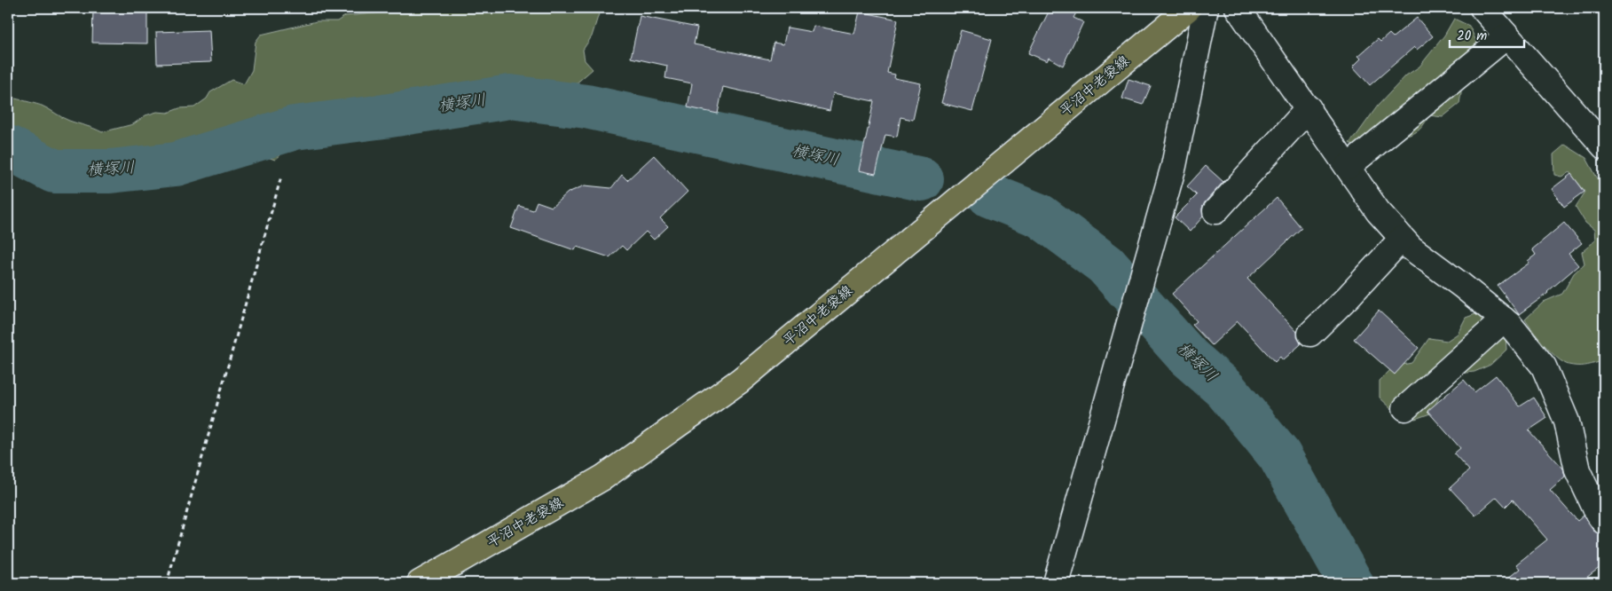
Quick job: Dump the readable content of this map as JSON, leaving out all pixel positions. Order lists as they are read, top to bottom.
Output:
{
  "streets": {
    "main road": ["平沼中老袋線"]
  },
  "water": ["横塚川"],
  "scale_bar": "20 m"
}
